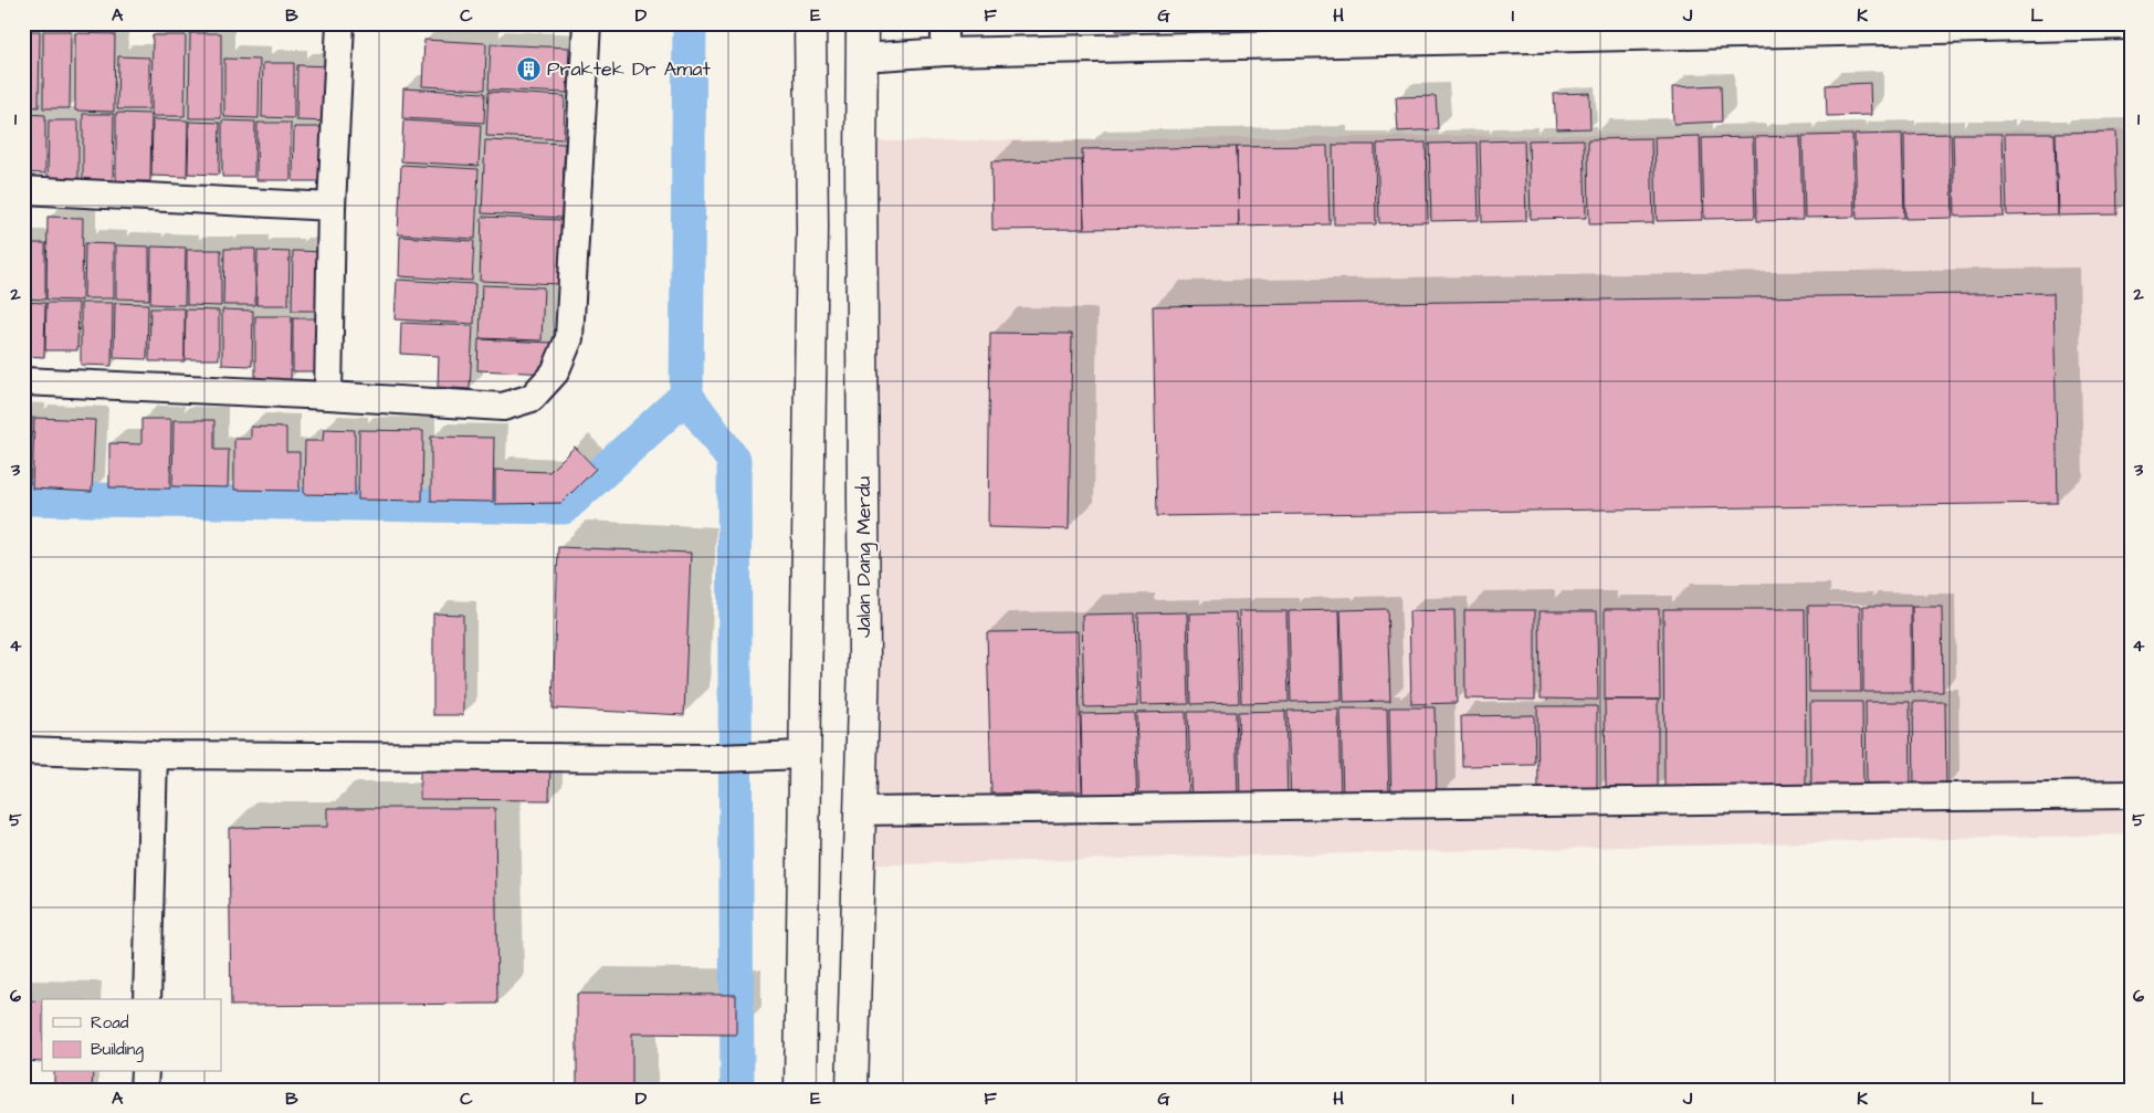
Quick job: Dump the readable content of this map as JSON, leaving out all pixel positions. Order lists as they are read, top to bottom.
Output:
{
  "streets": {
    "main road": ["Jalan Dang Merdu"]
  },
  "places": {
    "building": ["Praktek Dr Amat"]
  },
  "legend": ["Road", "Building"],
  "grid": {
    "columns": [
      "A",
      "B",
      "C",
      "D",
      "E",
      "F",
      "G",
      "H",
      "I",
      "J",
      "K",
      "L"
    ],
    "rows": [
      "1",
      "2",
      "3",
      "4",
      "5",
      "6"
    ]
  }
}
